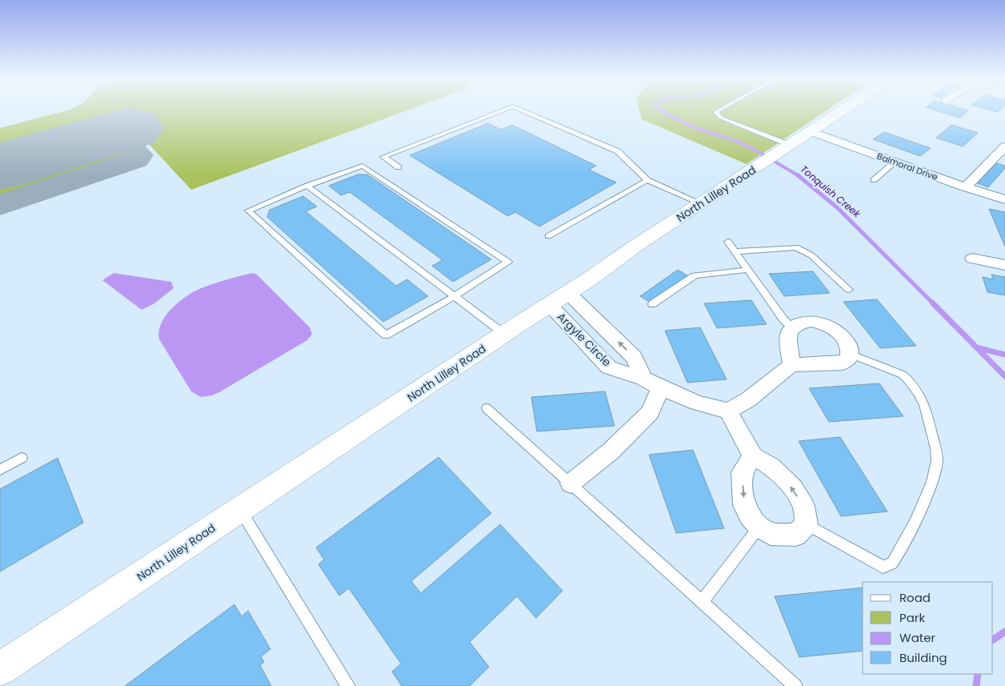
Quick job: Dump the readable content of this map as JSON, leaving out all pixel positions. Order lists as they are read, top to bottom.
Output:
{
  "streets": {
    "street": ["Balmoral Drive", "North Lilley Road", "Argyle Circle"]
  },
  "crossings": [
    ["Balmoral Drive", "North Lilley Road"],
    ["North Lilley Road", "Argyle Circle"]
  ],
  "water": ["Tonquish Creek"],
  "legend": [
    "Road",
    "Park",
    "Water",
    "Building"
  ]
}
